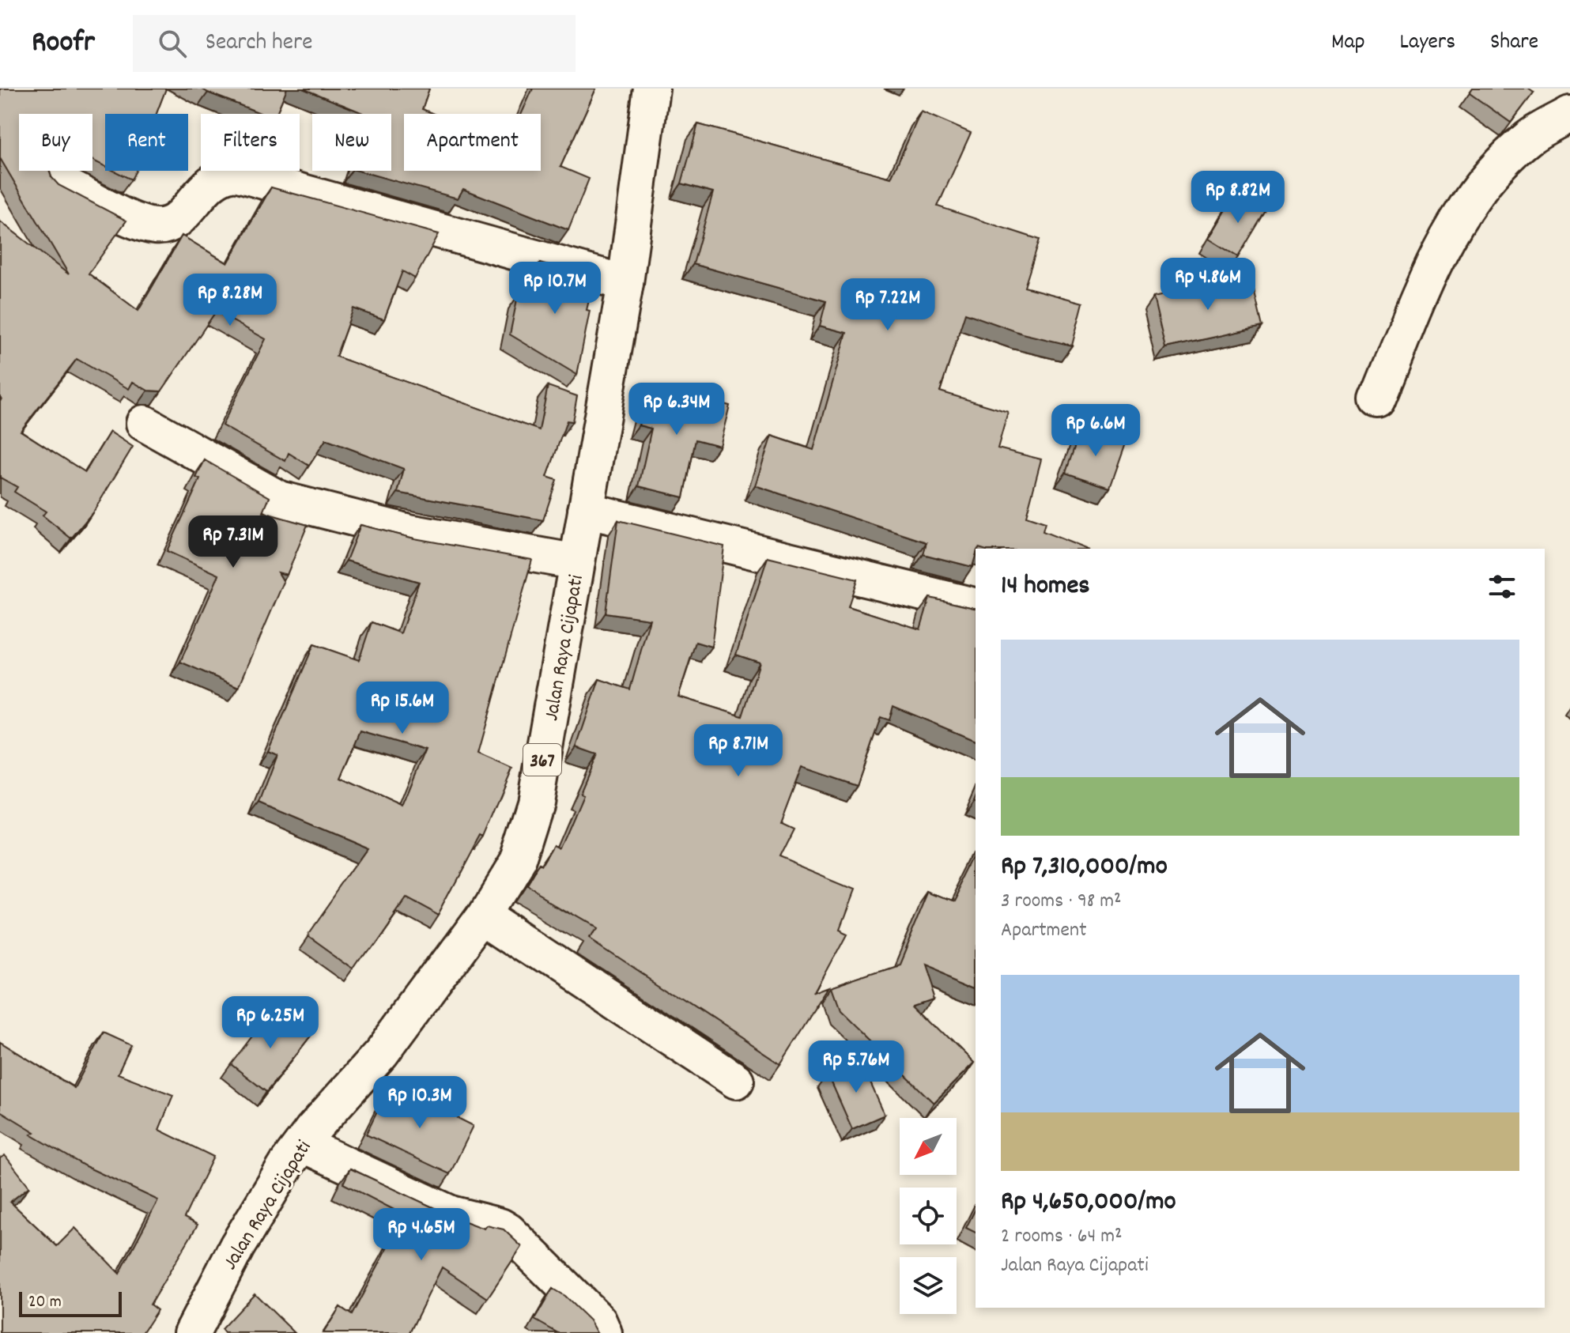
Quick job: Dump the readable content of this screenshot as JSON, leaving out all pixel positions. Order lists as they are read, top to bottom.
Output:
{
  "streets": {
    "street": ["Jalan Raya Cijapati", "367"]
  },
  "scale_bar": "20 m",
  "north": "bottom left",
  "page": {
    "header": "Roofr",
    "search": "Search here",
    "nav": ["Map", "Layers", "Share"],
    "chip": [
      "Buy",
      "Rent",
      "Filters",
      "New",
      "Apartment"
    ],
    "price": [
      "Rp 8.82M",
      "Rp 4.86M",
      "Rp 10.7M",
      "Rp 8.28M",
      "Rp 7.22M",
      "Rp 6.34M",
      "Rp 6.6M",
      "Rp 7.31M",
      "Rp 15.6M",
      "Rp 8.71M",
      "Rp 6.25M",
      "Rp 5.76M",
      "Rp 10.3M",
      "Rp 4.65M"
    ],
    "heading": "14 homes",
    "list": [
      {
        "name": "Rp 7,310,000/mo",
        "note": "3 rooms · 98 m² · Apartment"
      },
      {
        "name": "Rp 4,650,000/mo",
        "note": "2 rooms · 64 m² · Jalan Raya Cijapati"
      }
    ],
    "scale": "20 m"
  }
}
